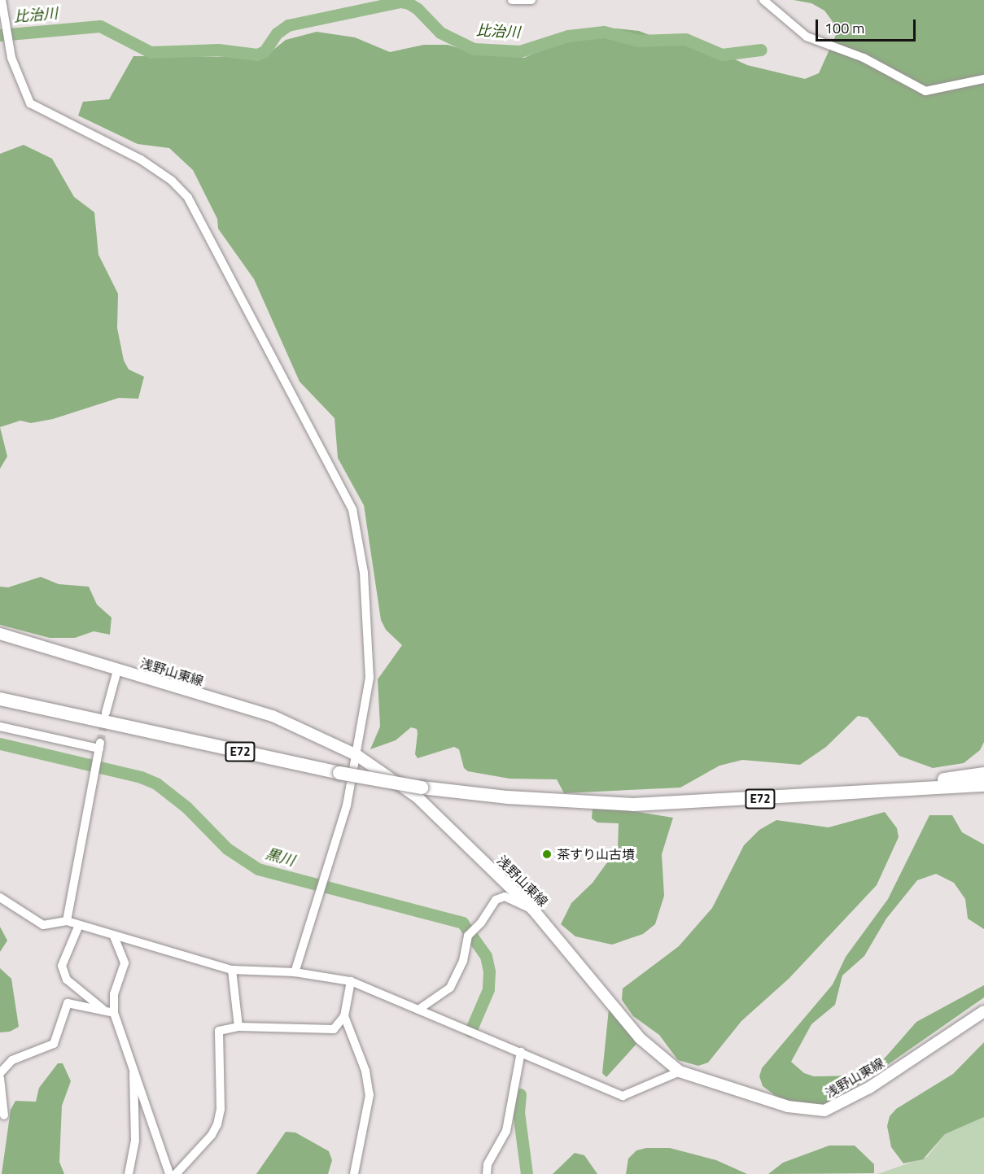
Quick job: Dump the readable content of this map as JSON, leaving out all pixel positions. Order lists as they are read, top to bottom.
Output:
{
  "streets": {
    "highway": ["E72"],
    "main road": ["浅野山東線"]
  },
  "water": ["比治川", "黒川"],
  "places": ["茶すり山古墳"],
  "scale_bar": "100 m"
}
